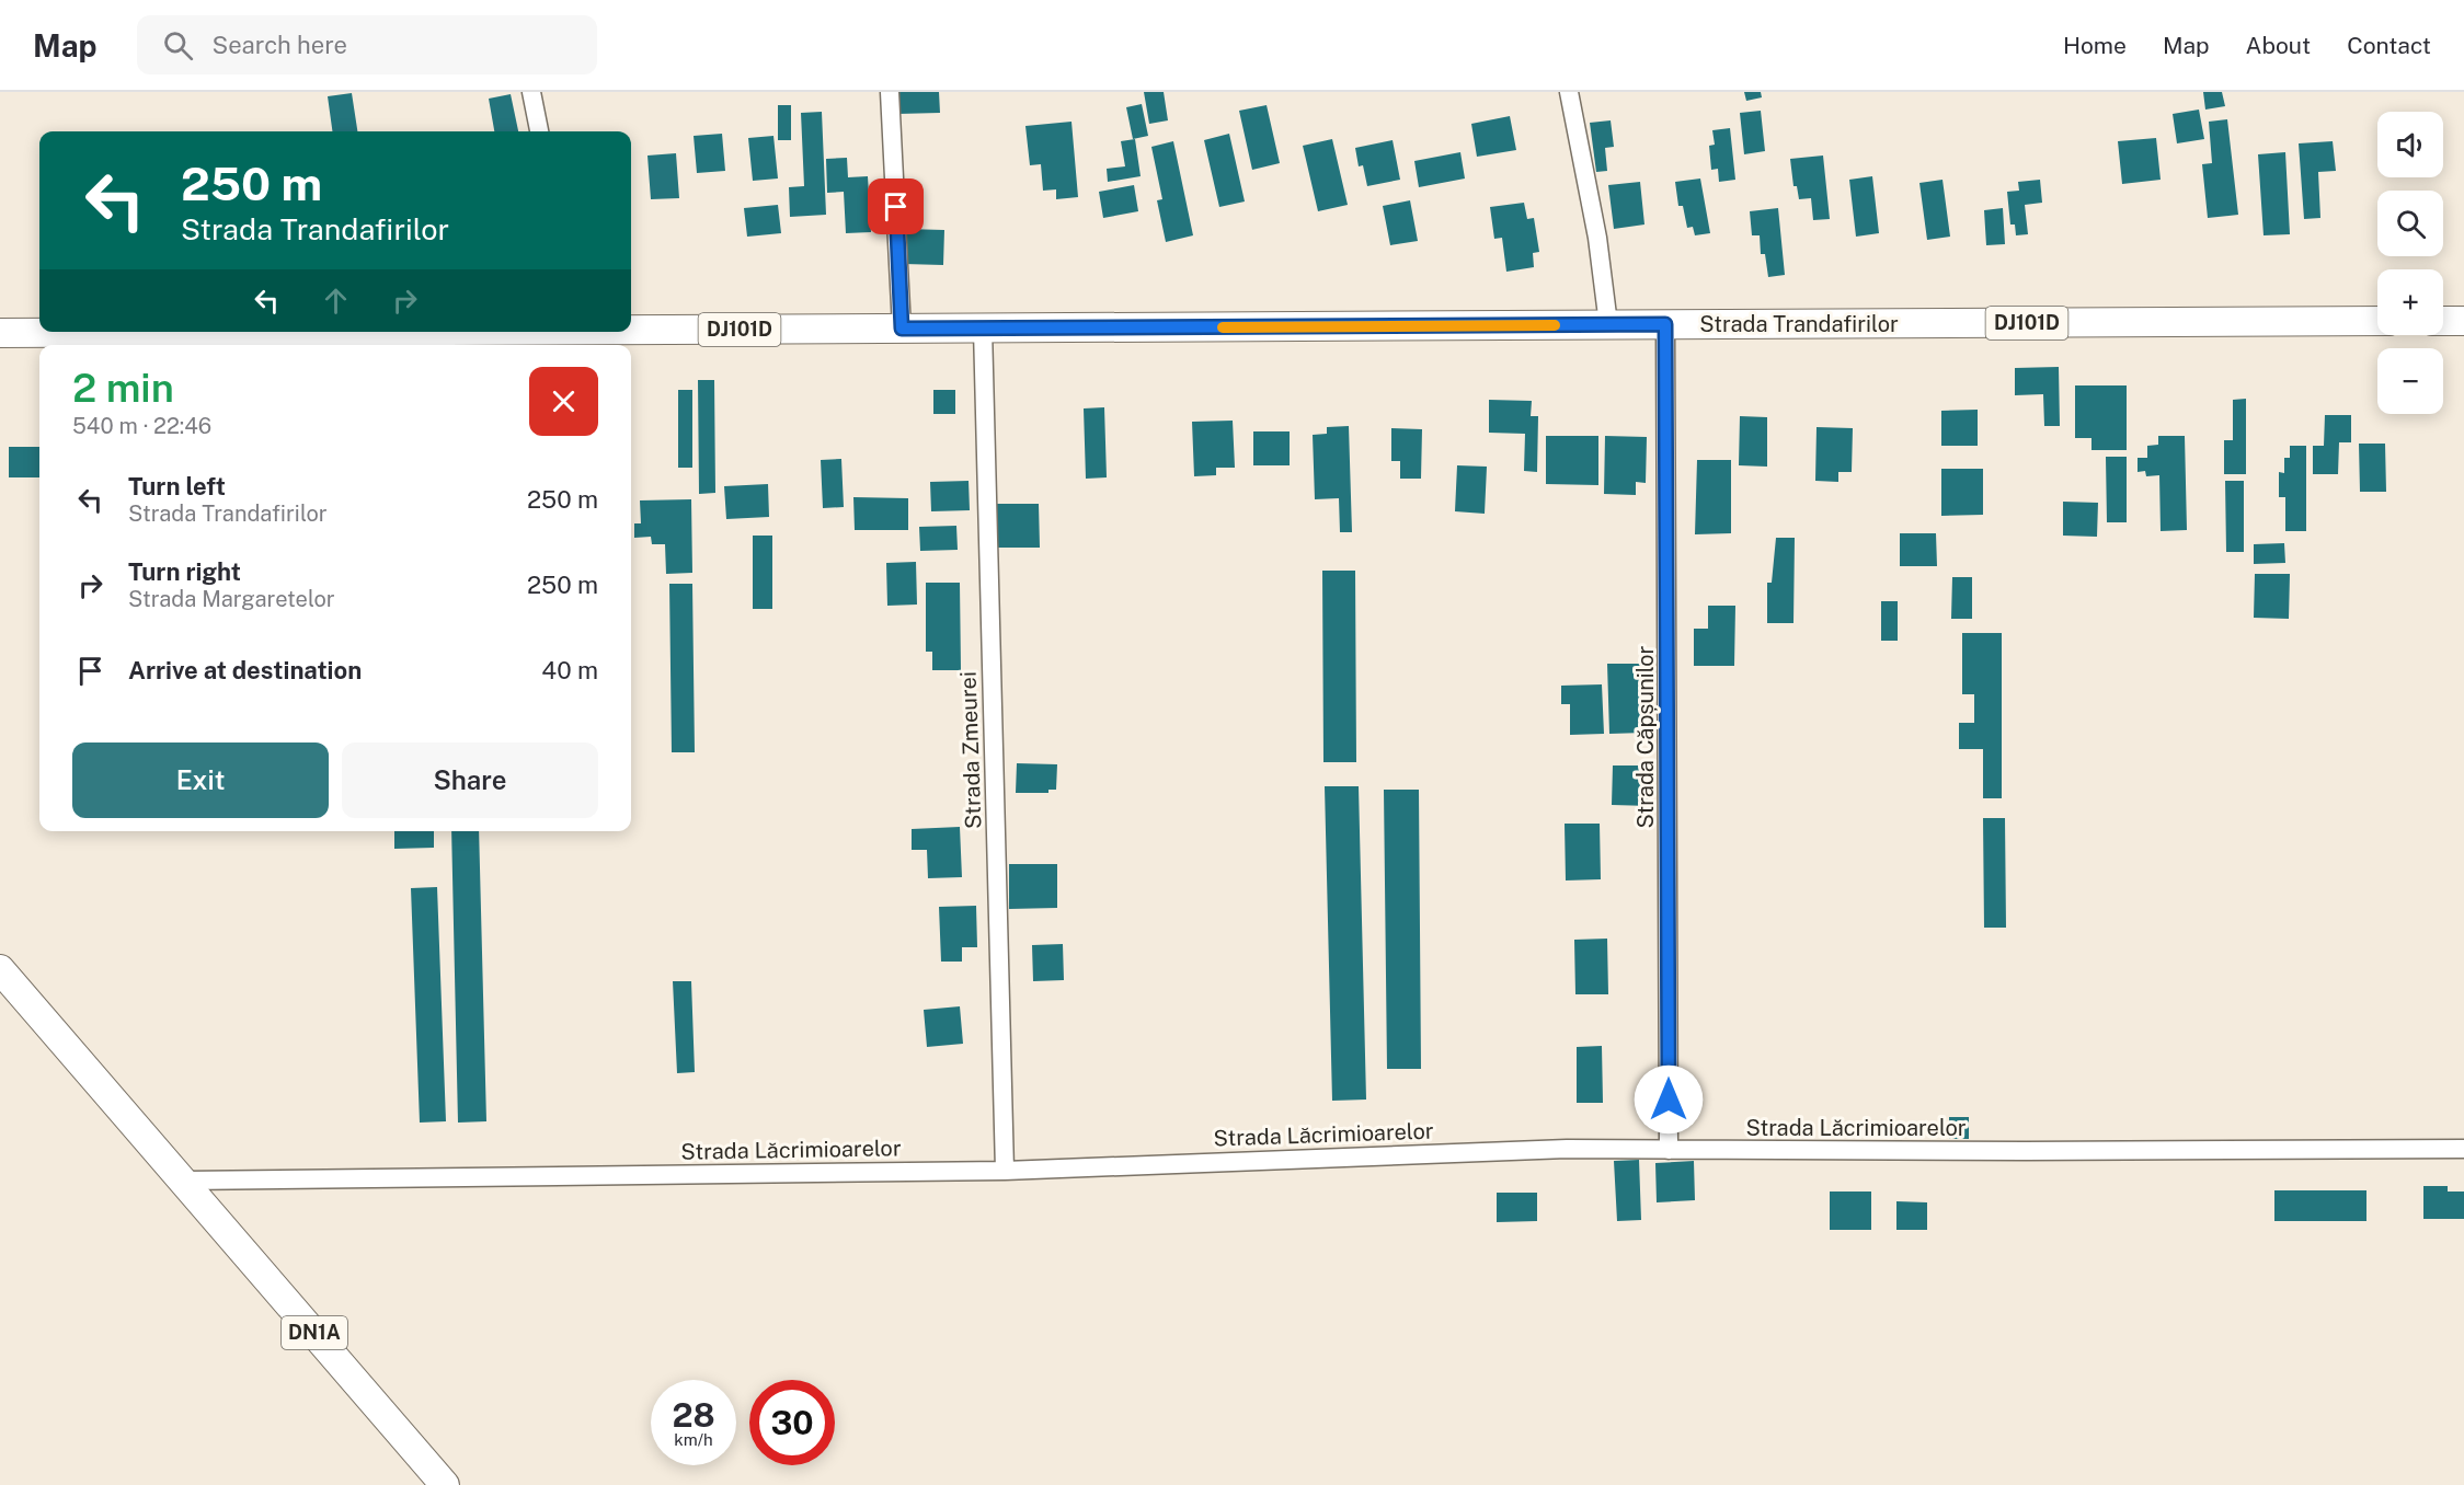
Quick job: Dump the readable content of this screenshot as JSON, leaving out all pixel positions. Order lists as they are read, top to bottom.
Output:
{
  "streets": {
    "main road": ["DJ101D", "Strada Trandafirilor", "DN1A"],
    "street": ["Strada Căpșunilor", "Strada Zmeurei", "Strada Lăcrimioarelor"]
  },
  "crossings": [
    ["Strada Trandafirilor", "Strada Căpșunilor"],
    ["Strada Trandafirilor", "Strada Zmeurei"],
    ["Strada Căpșunilor", "Strada Lăcrimioarelor"],
    ["Strada Zmeurei", "Strada Lăcrimioarelor"],
    ["Strada Lăcrimioarelor", "DN1A"]
  ],
  "page": {
    "header": "Map",
    "search": "Search here",
    "nav": [
      "Home",
      "Map",
      "About",
      "Contact"
    ],
    "map_buttons": ["+", "−"],
    "turn": ["250 m", "Strada Trandafirilor"],
    "heading": ["2 min", "540 m · 22:46"],
    "list": [
      {
        "name": "Turn left",
        "note": "Strada Trandafirilor",
        "value": "250 m"
      },
      {
        "name": "Turn right",
        "note": "Strada Margaretelor",
        "value": "250 m"
      },
      {
        "name": "Arrive at destination",
        "value": "40 m"
      }
    ],
    "buttons": ["Exit", "Share"],
    "speed": "28 km/h",
    "limit": "30"
  }
}
